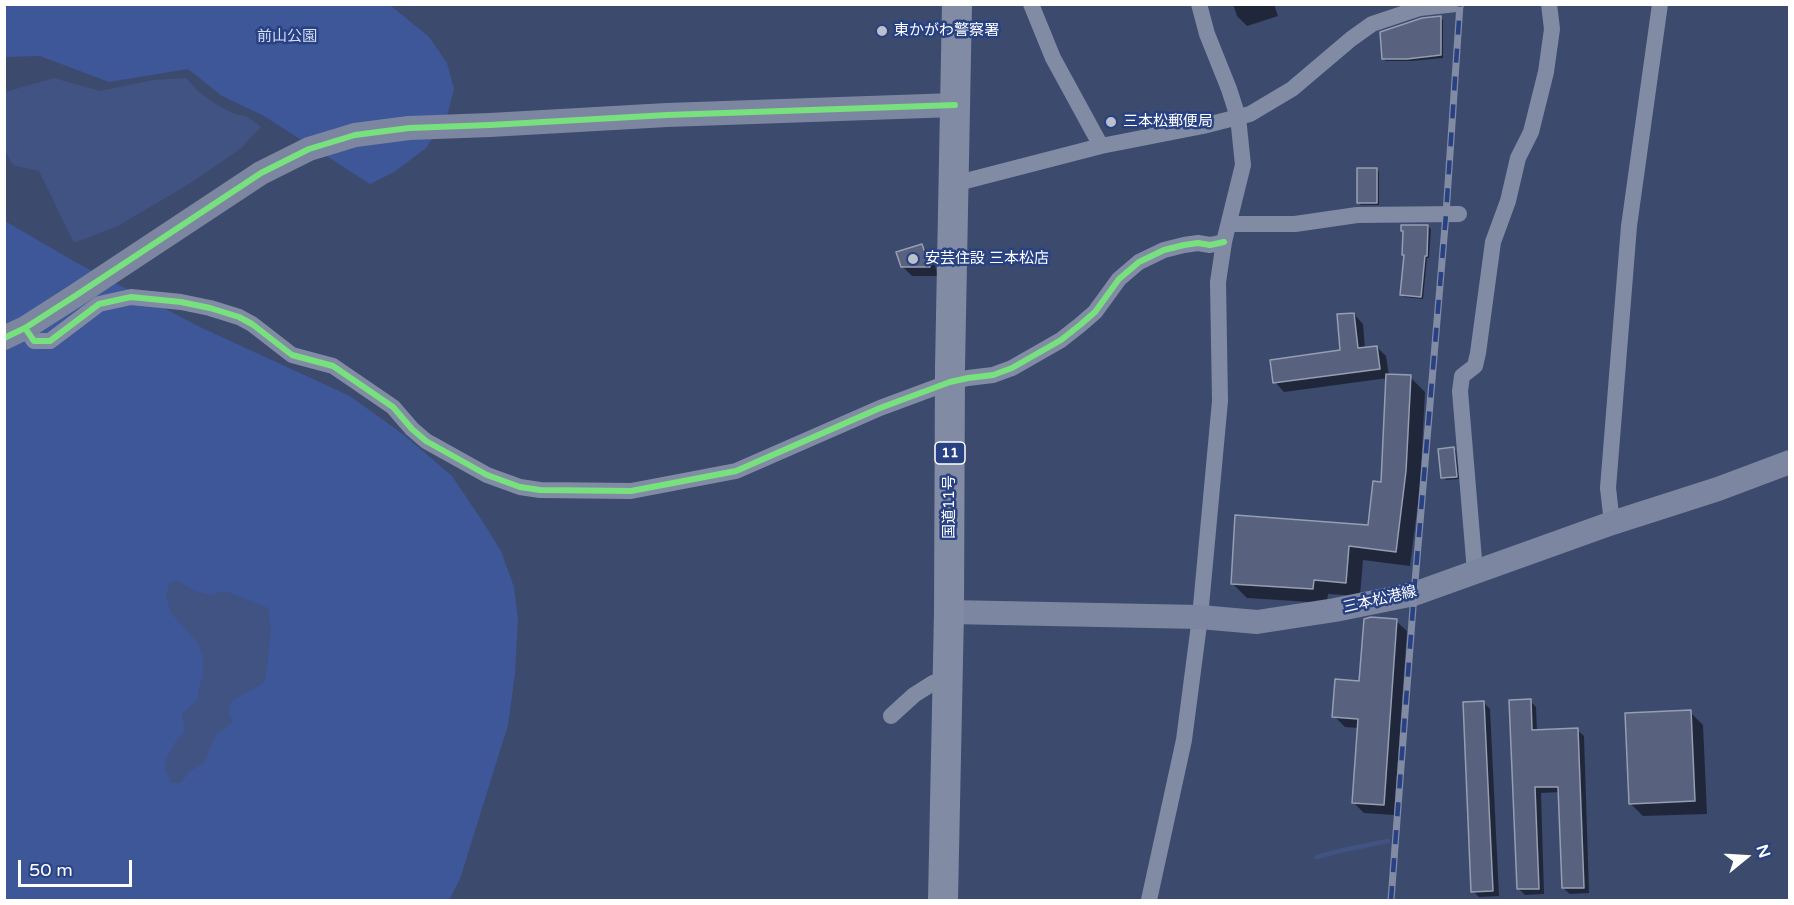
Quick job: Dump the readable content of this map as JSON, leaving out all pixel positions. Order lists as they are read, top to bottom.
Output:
{
  "streets": {
    "highway": ["11", "国道11号"],
    "street": ["三本松港線"]
  },
  "crossings": [
    ["国道11号", "三本松港線"]
  ],
  "parks": ["前山公園"],
  "places": ["東かがわ警察署", "三本松郵便局", "安芸住設 三本松店"],
  "scale_bar": "50 m",
  "north": "right"
}
